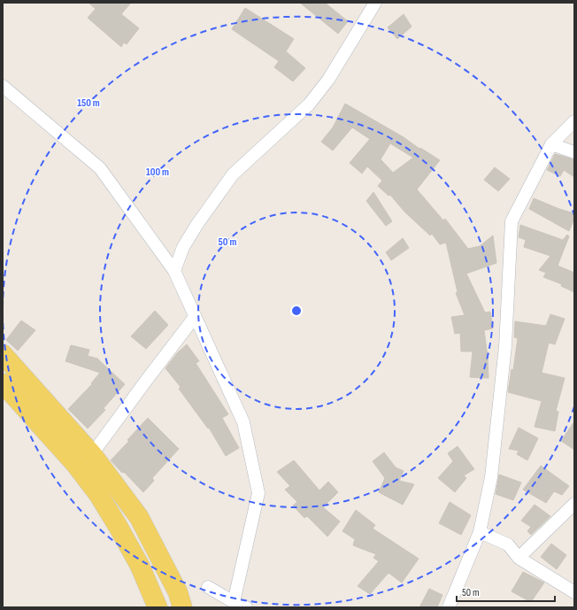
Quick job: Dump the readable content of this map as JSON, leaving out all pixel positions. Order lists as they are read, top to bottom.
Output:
{
  "scale_bar": "50 m",
  "rings": ["150 m", "100 m", "50 m"]
}
